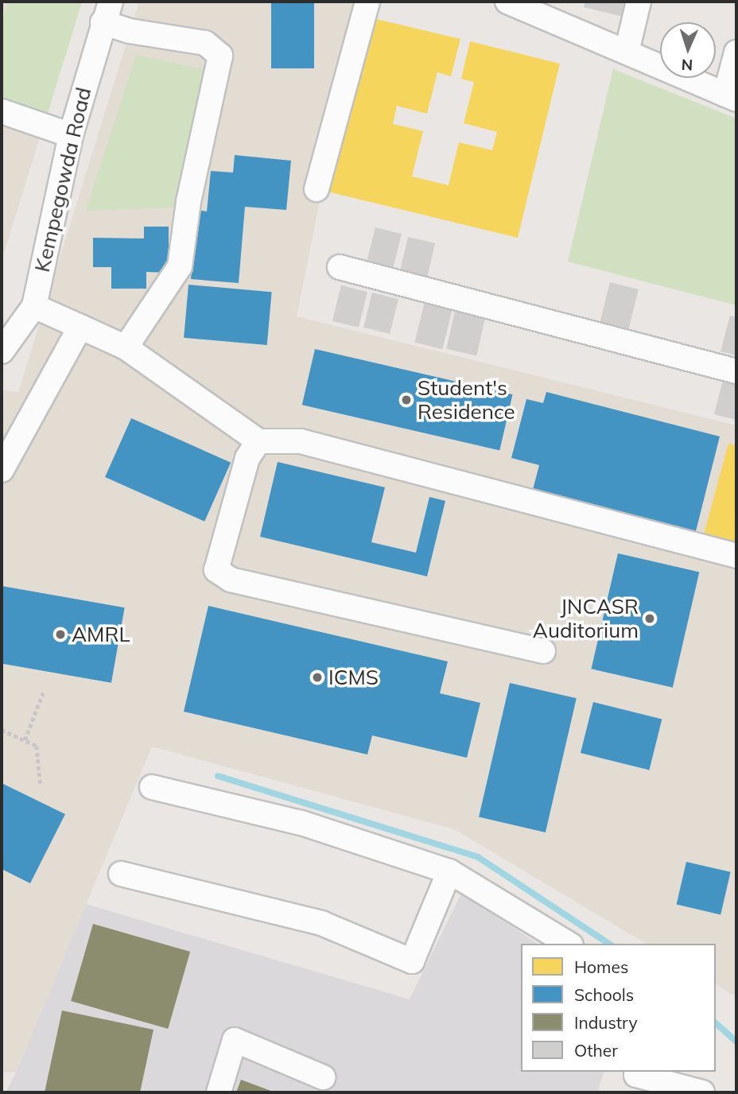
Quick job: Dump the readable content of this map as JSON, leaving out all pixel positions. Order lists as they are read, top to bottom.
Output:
{
  "streets": {
    "street": ["Kempegowda Road"]
  },
  "places": [
    "Student's Residence",
    "JNCASR Auditorium",
    "AMRL",
    "ICMS"
  ],
  "legend": [
    "Homes",
    "Schools",
    "Industry",
    "Other"
  ],
  "north": "bottom"
}
